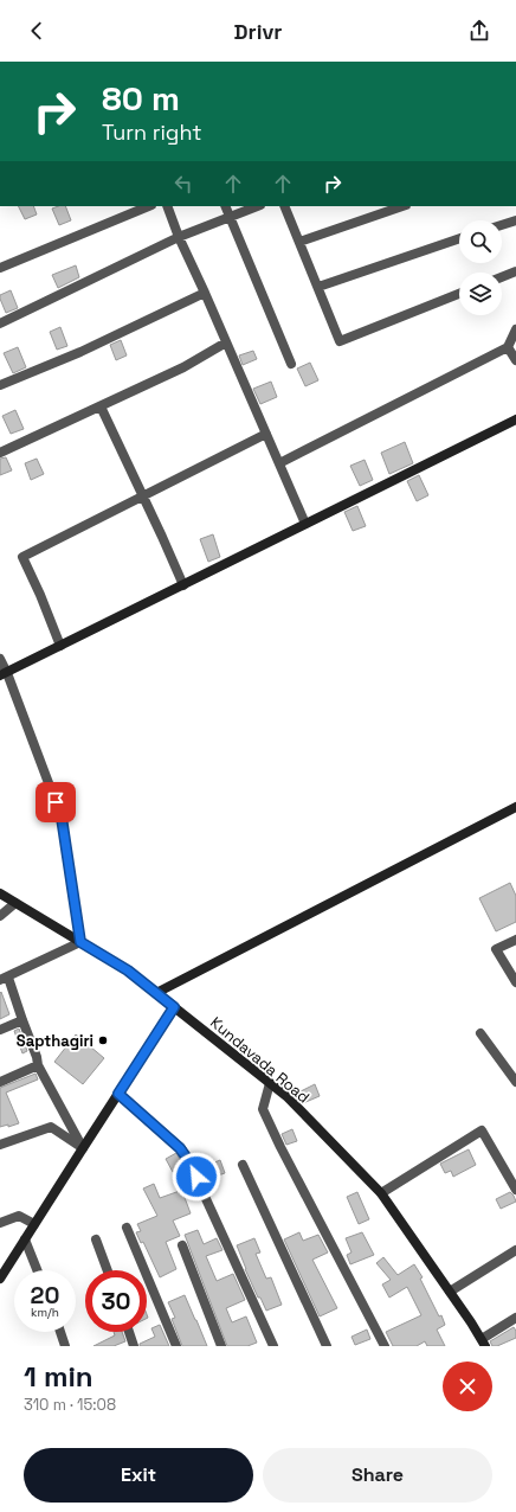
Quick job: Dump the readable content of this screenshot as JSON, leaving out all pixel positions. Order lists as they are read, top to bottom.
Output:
{
  "streets": {
    "street": ["Kundavada Road"]
  },
  "places": ["Sapthagiri"],
  "page": {
    "header": "Drivr",
    "turn": ["80 m", "Turn right"],
    "speed": "20 km/h",
    "limit": "30",
    "heading": ["1 min", "310 m · 15:08"],
    "buttons": ["Exit", "Share"]
  }
}
